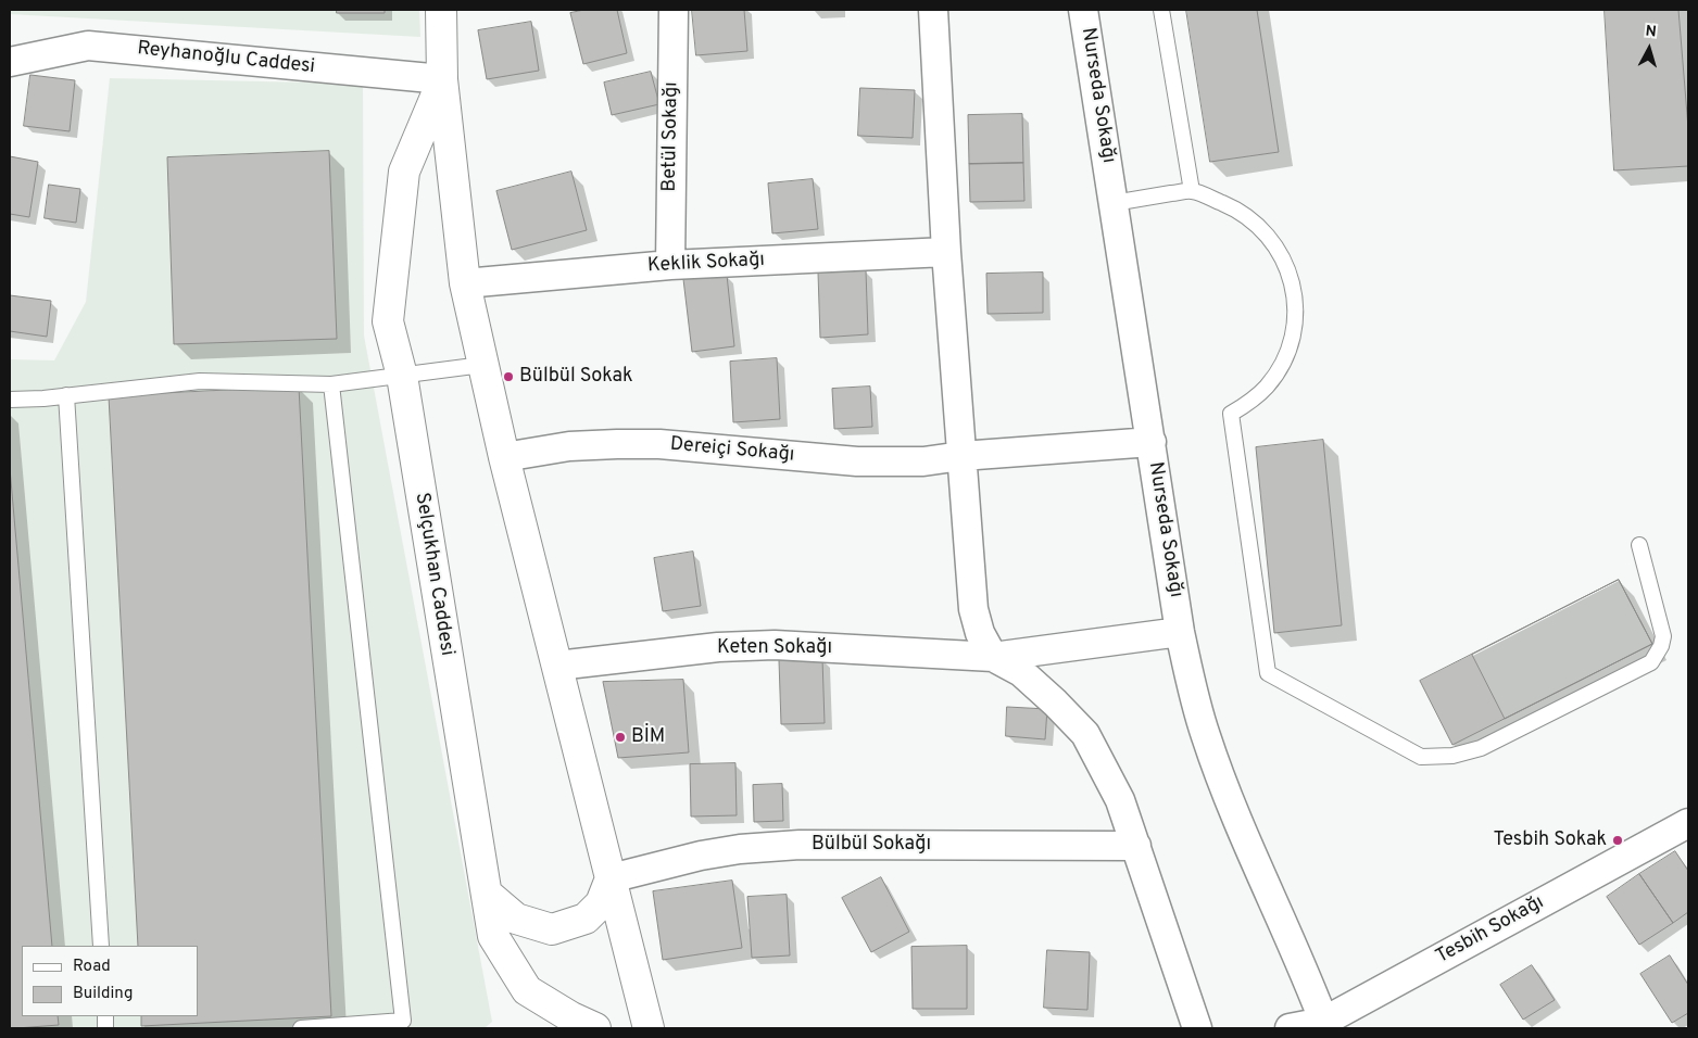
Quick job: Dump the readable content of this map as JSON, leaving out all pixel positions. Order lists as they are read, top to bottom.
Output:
{
  "streets": {
    "street": [
      "Reyhanoğlu Caddesi",
      "Nurseda Sokağı",
      "Betül Sokağı",
      "Keklik Sokağı",
      "Dereiçi Sokağı",
      "Selçukhan Caddesi",
      "Keten Sokağı",
      "Bülbül Sokağı",
      "Tesbih Sokağı"
    ]
  },
  "crossings": [
    ["Reyhanoğlu Caddesi", "Selçukhan Caddesi"],
    ["Nurseda Sokağı", "Dereiçi Sokağı"],
    ["Nurseda Sokağı", "Keten Sokağı"],
    ["Nurseda Sokağı", "Tesbih Sokağı"],
    ["Betül Sokağı", "Keklik Sokağı"],
    ["Keklik Sokağı", "Selçukhan Caddesi"],
    ["Dereiçi Sokağı", "Selçukhan Caddesi"],
    ["Selçukhan Caddesi", "Keten Sokağı"],
    ["Selçukhan Caddesi", "Bülbül Sokağı"]
  ],
  "places": ["Bülbül Sokak", "BİM", "Tesbih Sokak"],
  "legend": ["Road", "Building"],
  "north": "top"
}
